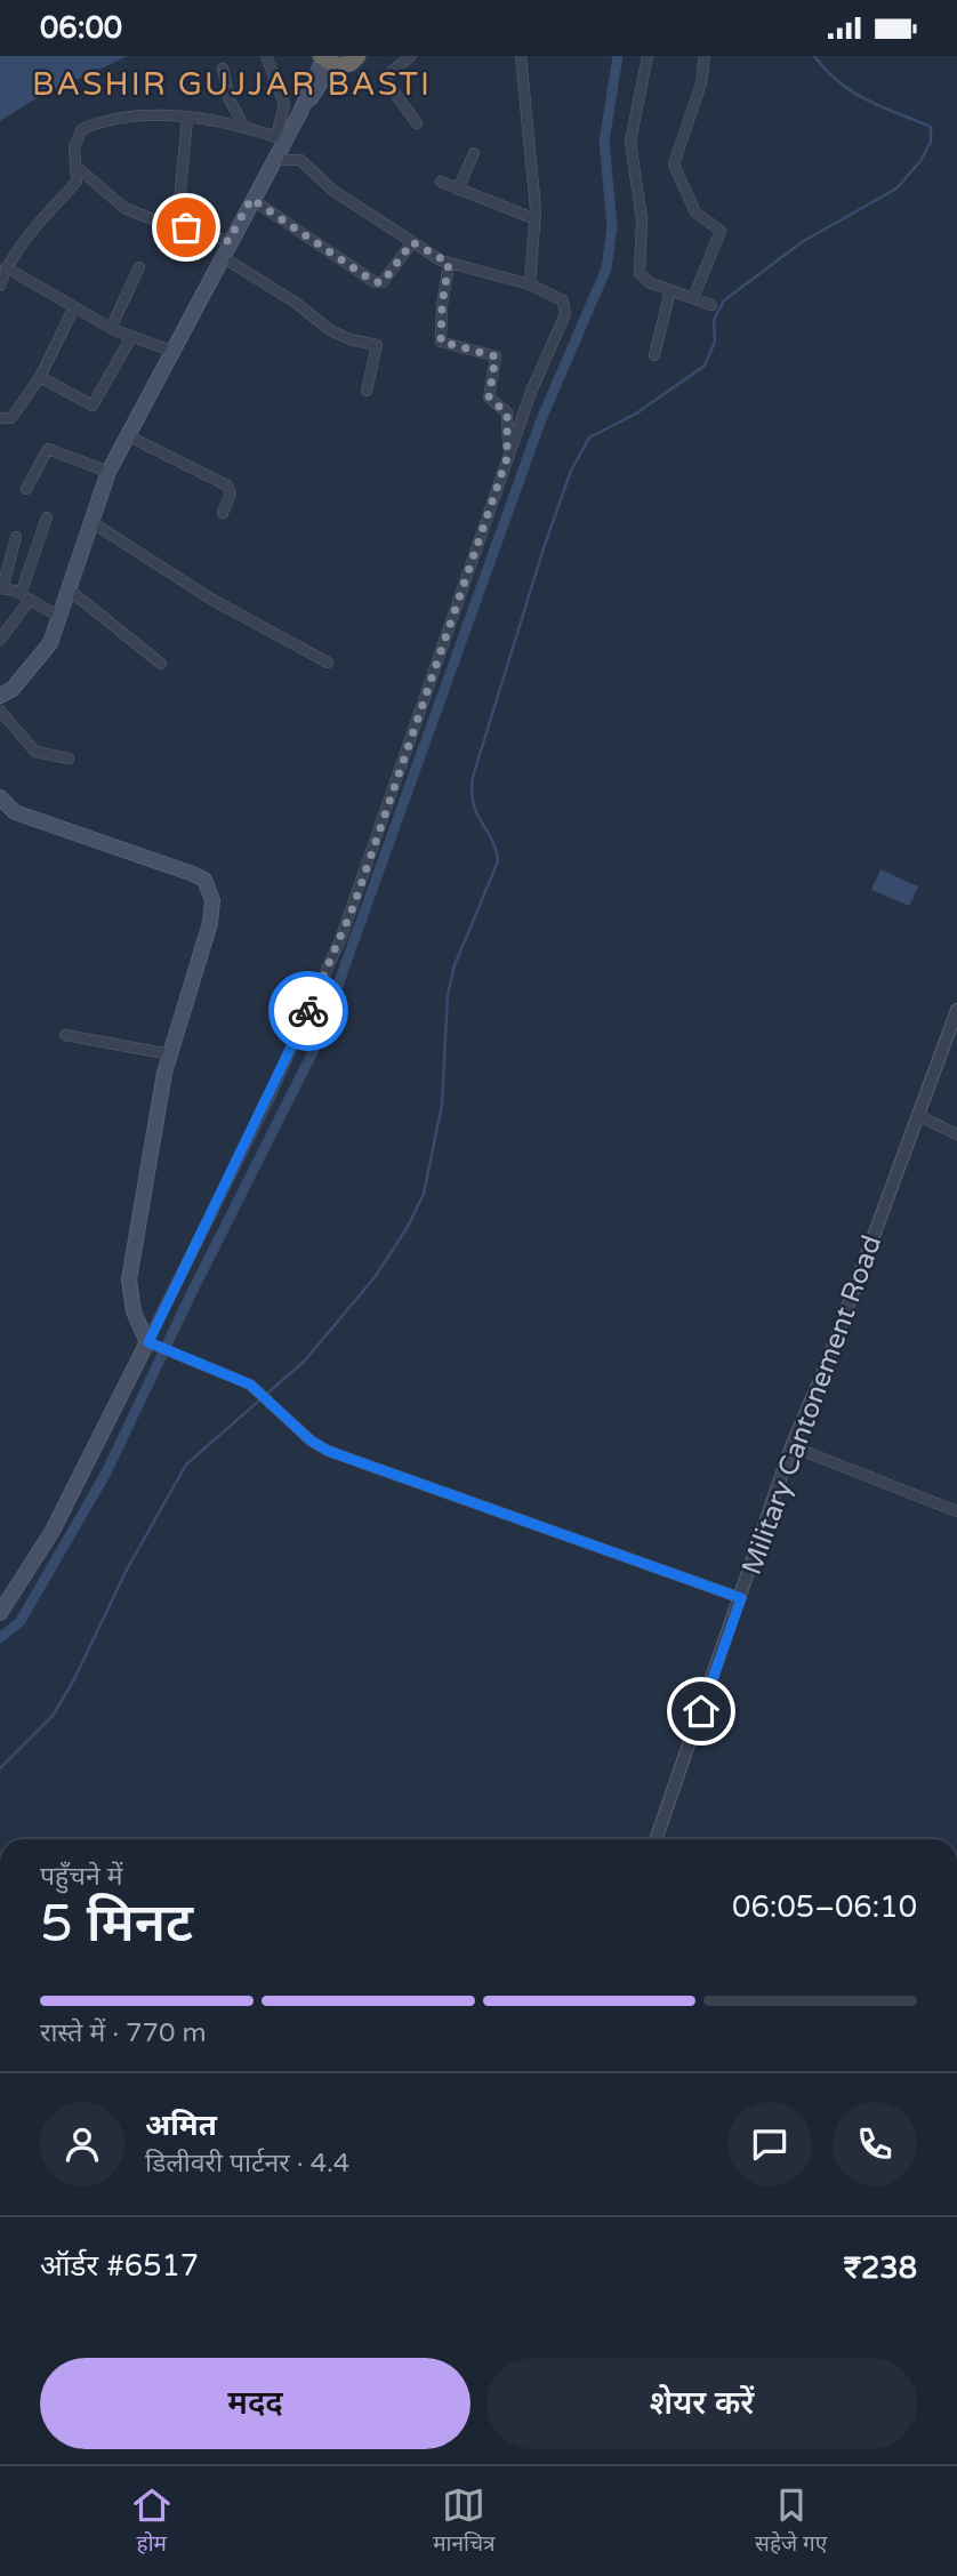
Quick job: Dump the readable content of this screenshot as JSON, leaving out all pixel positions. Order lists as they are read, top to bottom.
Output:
{
  "streets": {
    "street": ["Military Cantonement Road"]
  },
  "districts": ["BASHIR GUJJAR BASTI"],
  "page": {
    "status": "06:00",
    "heading": ["5 मिनट", "पहुँचने में", "06:05–06:10"],
    "panel": [
      "अमित",
      "डिलीवरी पार्टनर · 4.4",
      "ऑर्डर #6517",
      "₹238"
    ],
    "bar": "रास्ते में · 770 m",
    "buttons": ["मदद", "शेयर करें"],
    "tabs": ["होम", "मानचित्र", "सहेजे गए"]
  }
}
